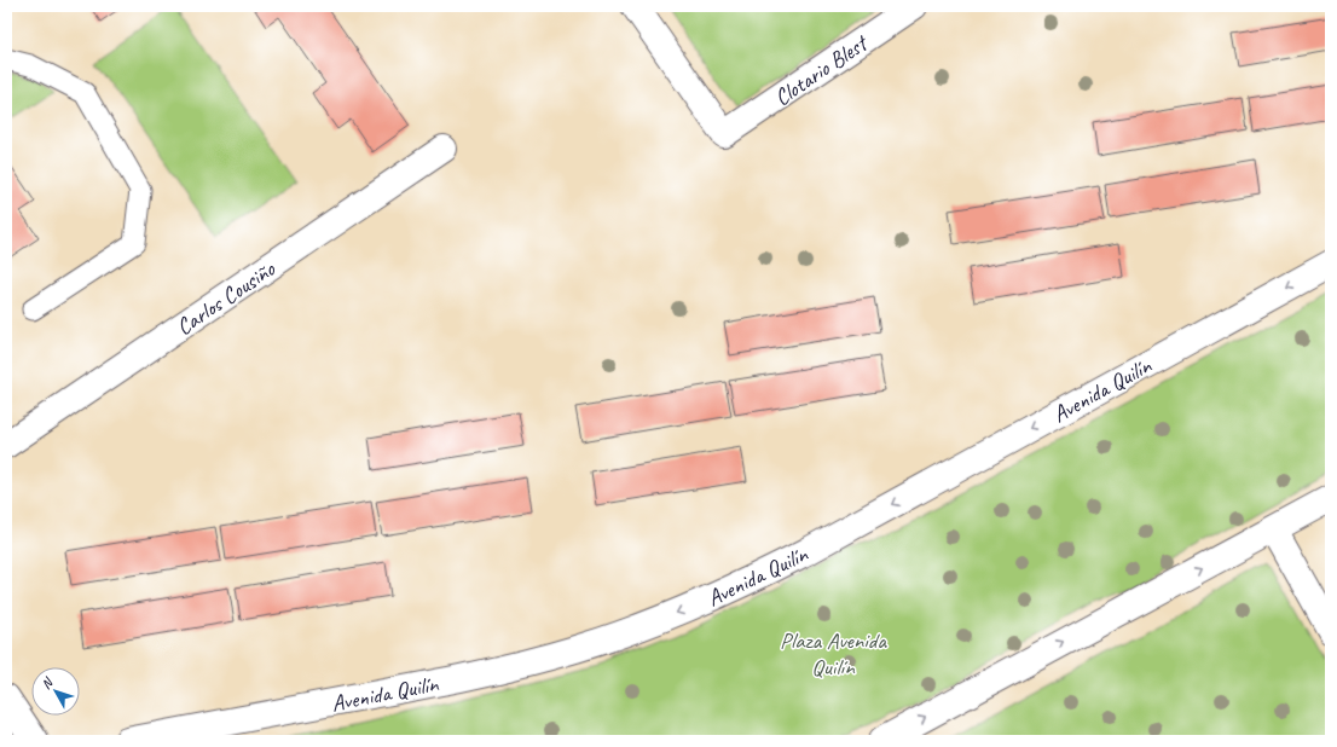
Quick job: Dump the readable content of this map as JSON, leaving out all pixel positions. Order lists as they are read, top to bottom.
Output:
{
  "streets": {
    "main road": ["Clotario Blest", "Carlos Cousiño", "Avenida Quilín"]
  },
  "parks": ["Plaza Avenida Quilín"],
  "north": "top left"
}
